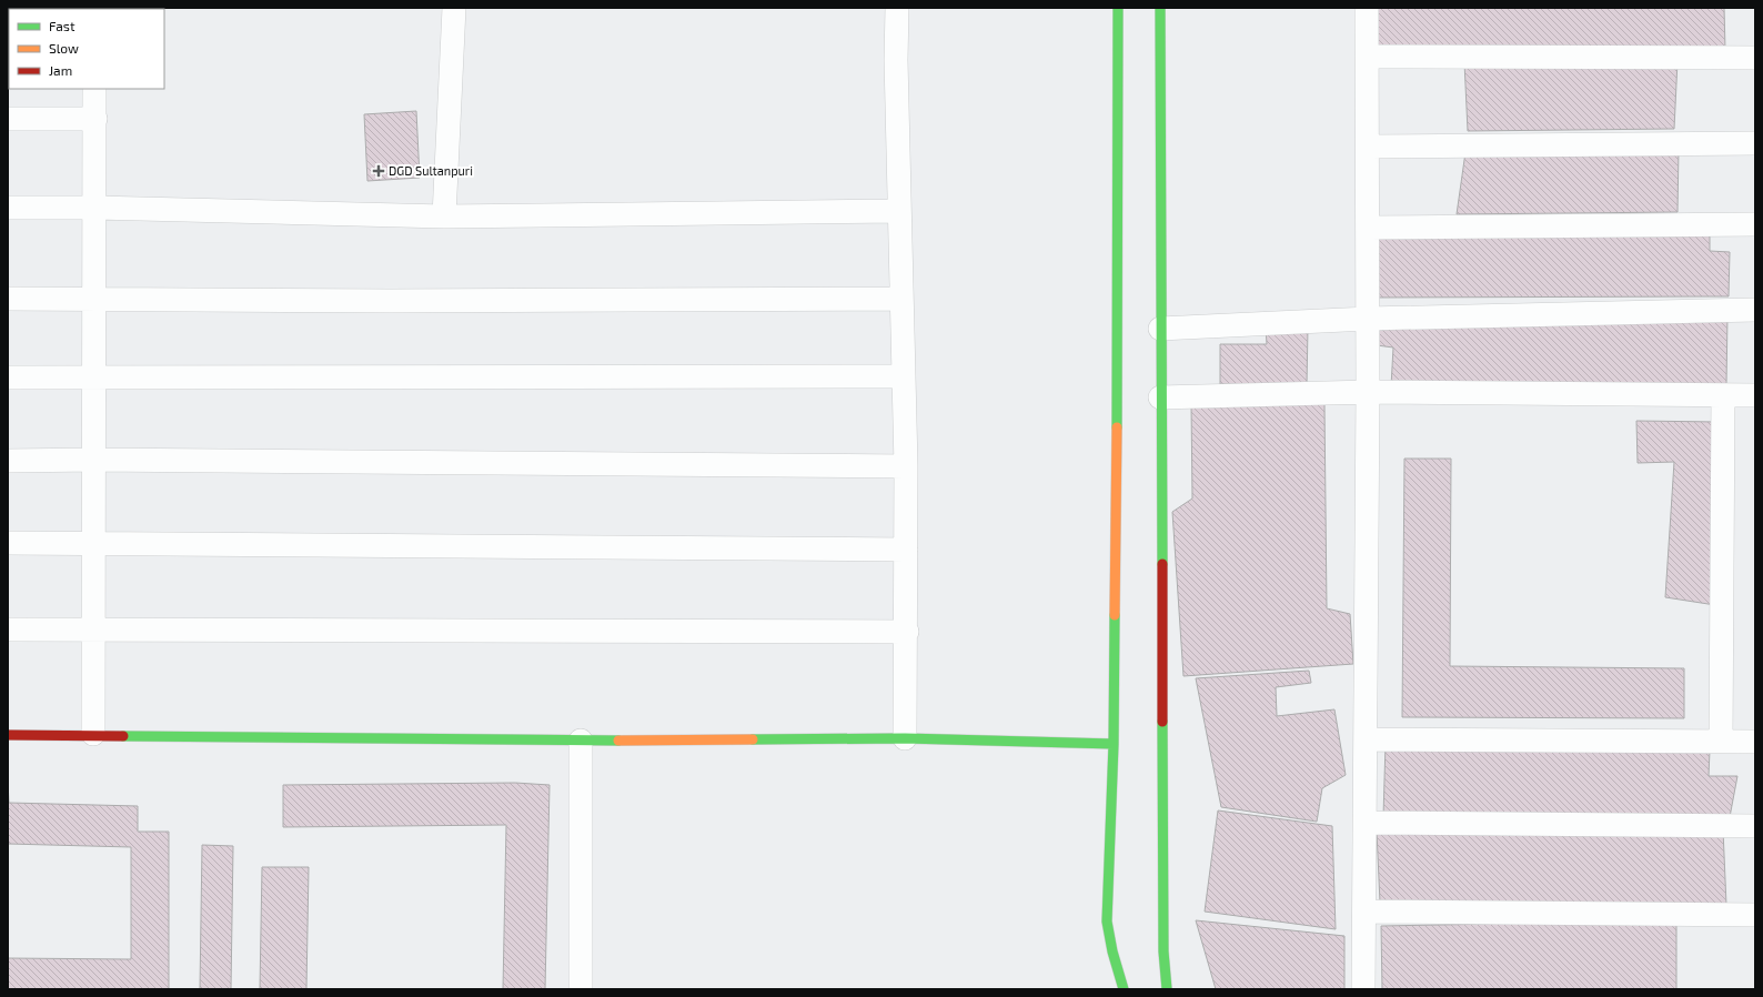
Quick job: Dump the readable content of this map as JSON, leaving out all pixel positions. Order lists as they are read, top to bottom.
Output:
{
  "places": {
    "health": ["DGD Sultanpuri"]
  },
  "legend": ["Fast", "Slow", "Jam"]
}
